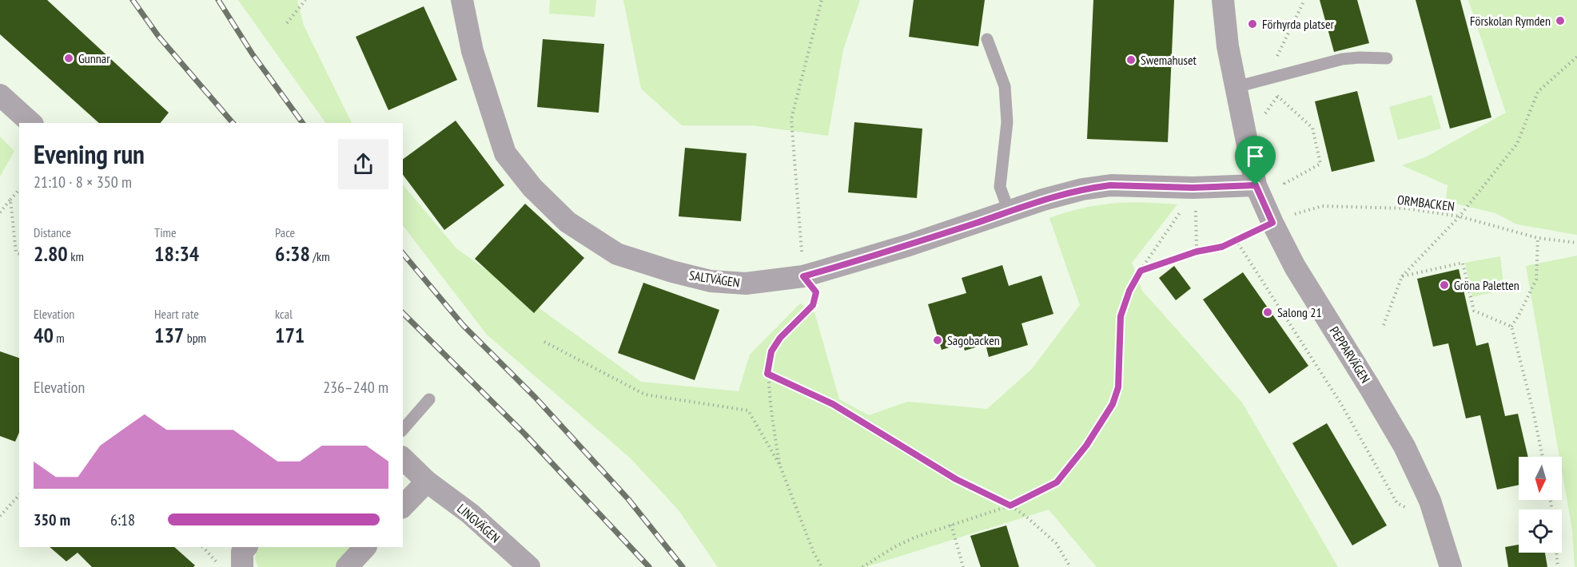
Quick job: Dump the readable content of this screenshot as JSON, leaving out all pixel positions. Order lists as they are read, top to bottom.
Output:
{
  "streets": {
    "street": ["SALTVÄGEN", "PEPPARVÄGEN", "LINGVÄGEN"],
    "path": ["ORMBACKEN"]
  },
  "crossings": [
    ["ORMBACKEN", "PEPPARVÄGEN"],
    ["SALTVÄGEN", "PEPPARVÄGEN"]
  ],
  "places": [
    "Förskolan Rymden",
    "Förhyrda platser",
    "Gunnar",
    "Swemahuset",
    "Gröna Paletten",
    "Salong 21",
    "Sagobacken"
  ],
  "north": "bottom",
  "page": {
    "heading": ["Evening run", "21:10 · 8 × 350 m"],
    "stats": [
      ["Distance", "2.80 km"],
      ["Time", "18:34"],
      ["Pace", "6:38 /km"],
      ["Elevation", "40 m"],
      ["Heart rate", "137 bpm"],
      ["kcal", "171"]
    ],
    "chart": ["Elevation", "236–240 m"],
    "list": [
      {
        "name": "350 m",
        "note": "6:18"
      }
    ]
  }
}
